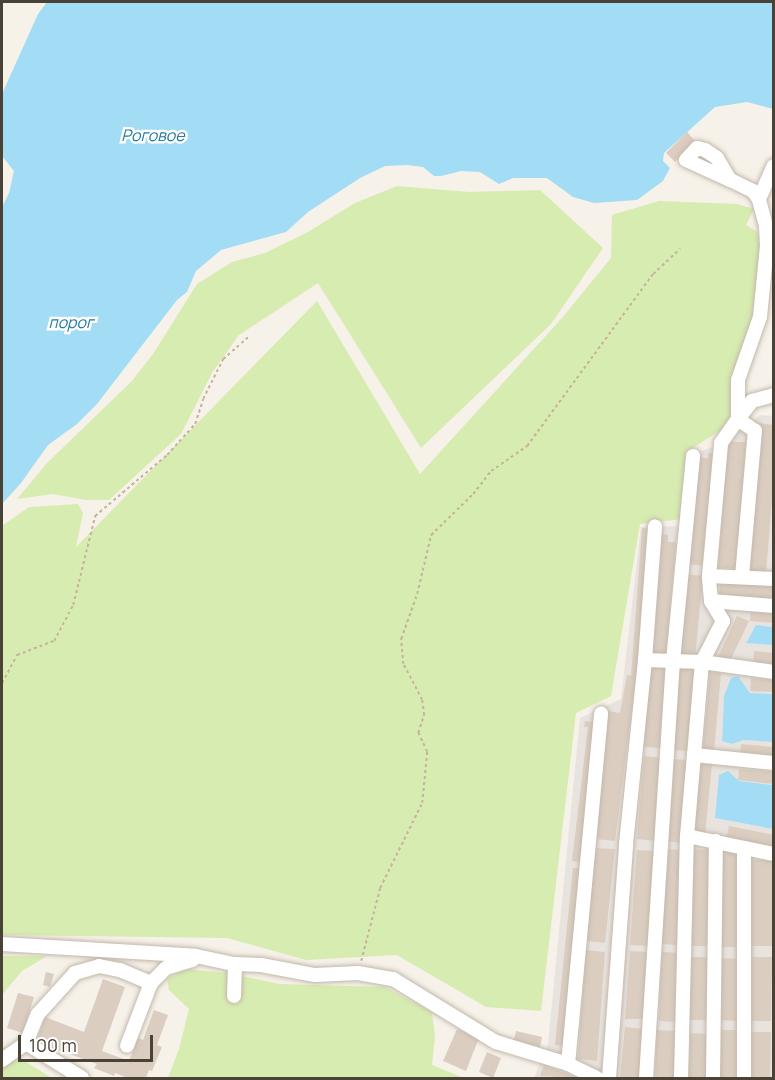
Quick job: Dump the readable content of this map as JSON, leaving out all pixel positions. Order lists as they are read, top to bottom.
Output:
{
  "water": ["Роговое", "порог"],
  "scale_bar": "100 m"
}
